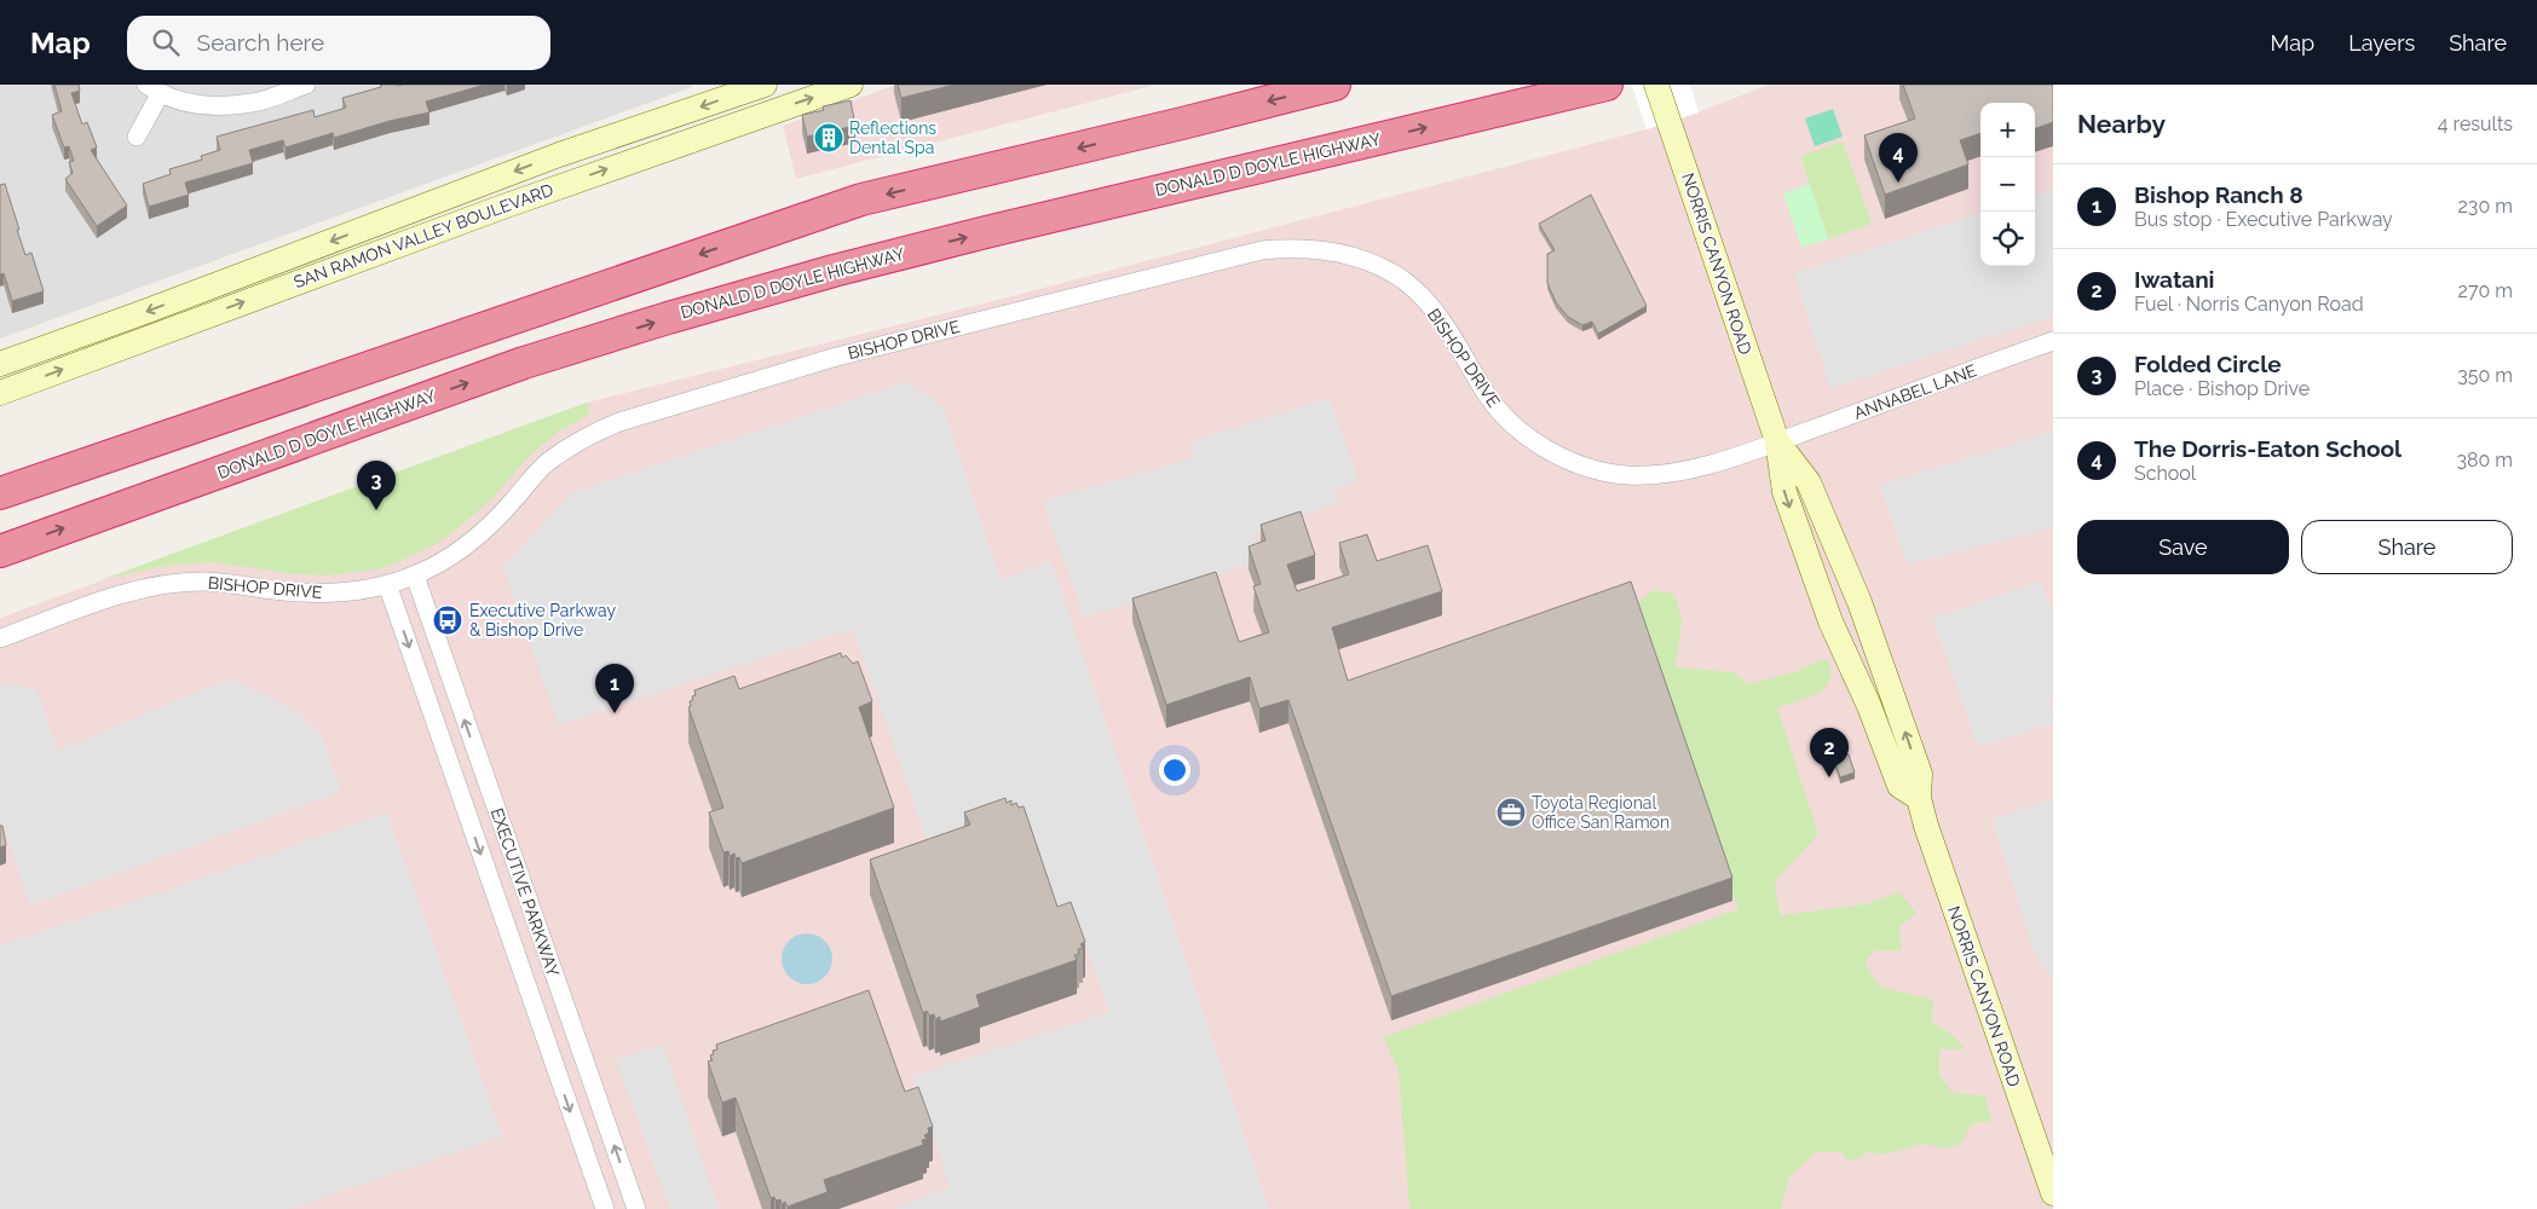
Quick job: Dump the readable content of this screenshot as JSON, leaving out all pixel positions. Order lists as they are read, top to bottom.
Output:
{
  "streets": {
    "highway": ["DONALD D DOYLE HIGHWAY"],
    "main road": ["SAN RAMON VALLEY BOULEVARD", "NORRIS CANYON ROAD"],
    "street": ["BISHOP DRIVE", "ANNABEL LANE", "EXECUTIVE PARKWAY"]
  },
  "crossings": [
    ["NORRIS CANYON ROAD", "BISHOP DRIVE"],
    ["NORRIS CANYON ROAD", "ANNABEL LANE"],
    ["BISHOP DRIVE", "ANNABEL LANE"],
    ["BISHOP DRIVE", "EXECUTIVE PARKWAY"]
  ],
  "places": {
    "building": ["Reflections Dental Spa"],
    "bus stop": ["Executive Parkway & Bishop Drive"],
    "office": ["Toyota Regional Office San Ramon"]
  },
  "page": {
    "header": "Map",
    "search": "Search here",
    "nav": ["Map", "Layers", "Share"],
    "heading": ["Nearby", "4 results"],
    "map_buttons": ["+", "−"],
    "pins": [
      "4",
      "3",
      "1",
      "2"
    ],
    "list": [
      {
        "mark": "1",
        "name": "Bishop Ranch 8",
        "note": "Bus stop · Executive Parkway",
        "value": "230 m"
      },
      {
        "mark": "2",
        "name": "Iwatani",
        "note": "Fuel · Norris Canyon Road",
        "value": "270 m"
      },
      {
        "mark": "3",
        "name": "Folded Circle",
        "note": "Place · Bishop Drive",
        "value": "350 m"
      },
      {
        "mark": "4",
        "name": "The Dorris-Eaton School",
        "note": "School",
        "value": "380 m"
      }
    ],
    "buttons": ["Save", "Share"]
  }
}
